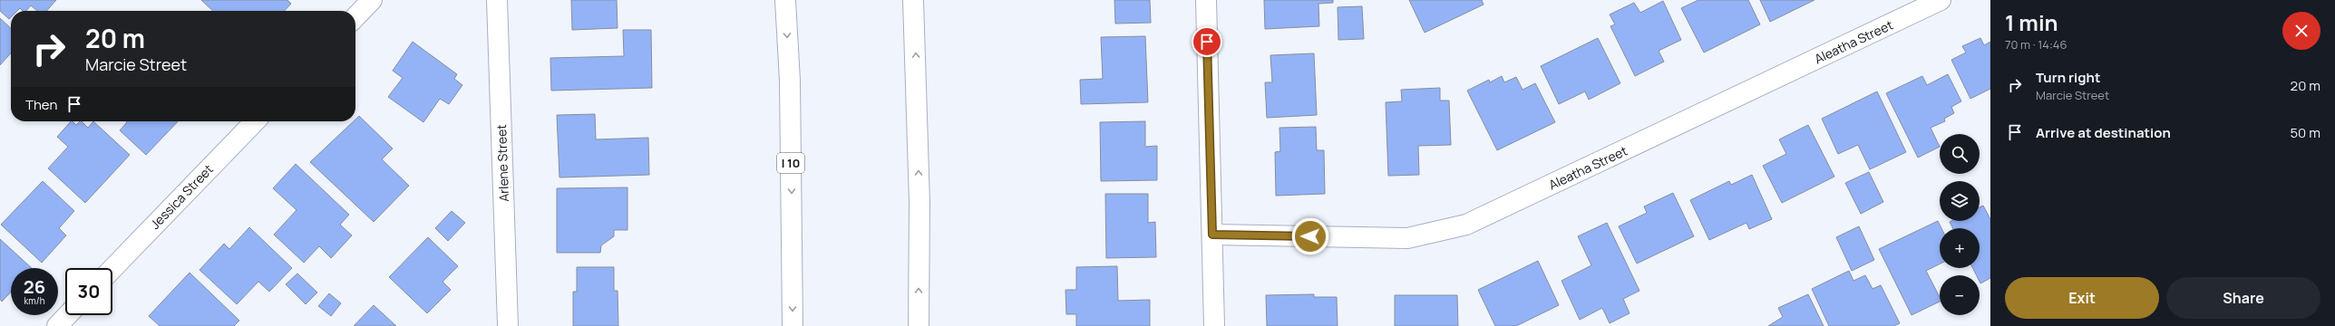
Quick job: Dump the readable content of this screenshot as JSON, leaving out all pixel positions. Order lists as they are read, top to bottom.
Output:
{
  "streets": {
    "main road": [
      "Aleatha Street",
      "Arlene Street",
      "I 10",
      "Jessica Street"
    ]
  },
  "page": {
    "heading": ["1 min", "70 m · 14:46"],
    "turn": ["20 m", "Marcie Street"],
    "list": [
      {
        "name": "Turn right",
        "note": "Marcie Street",
        "value": "20 m"
      },
      {
        "name": "Arrive at destination",
        "value": "50 m"
      }
    ],
    "then": "Then",
    "map_buttons": ["+", "−"],
    "speed": "26 km/h",
    "limit": "30",
    "buttons": ["Exit", "Share"]
  }
}
